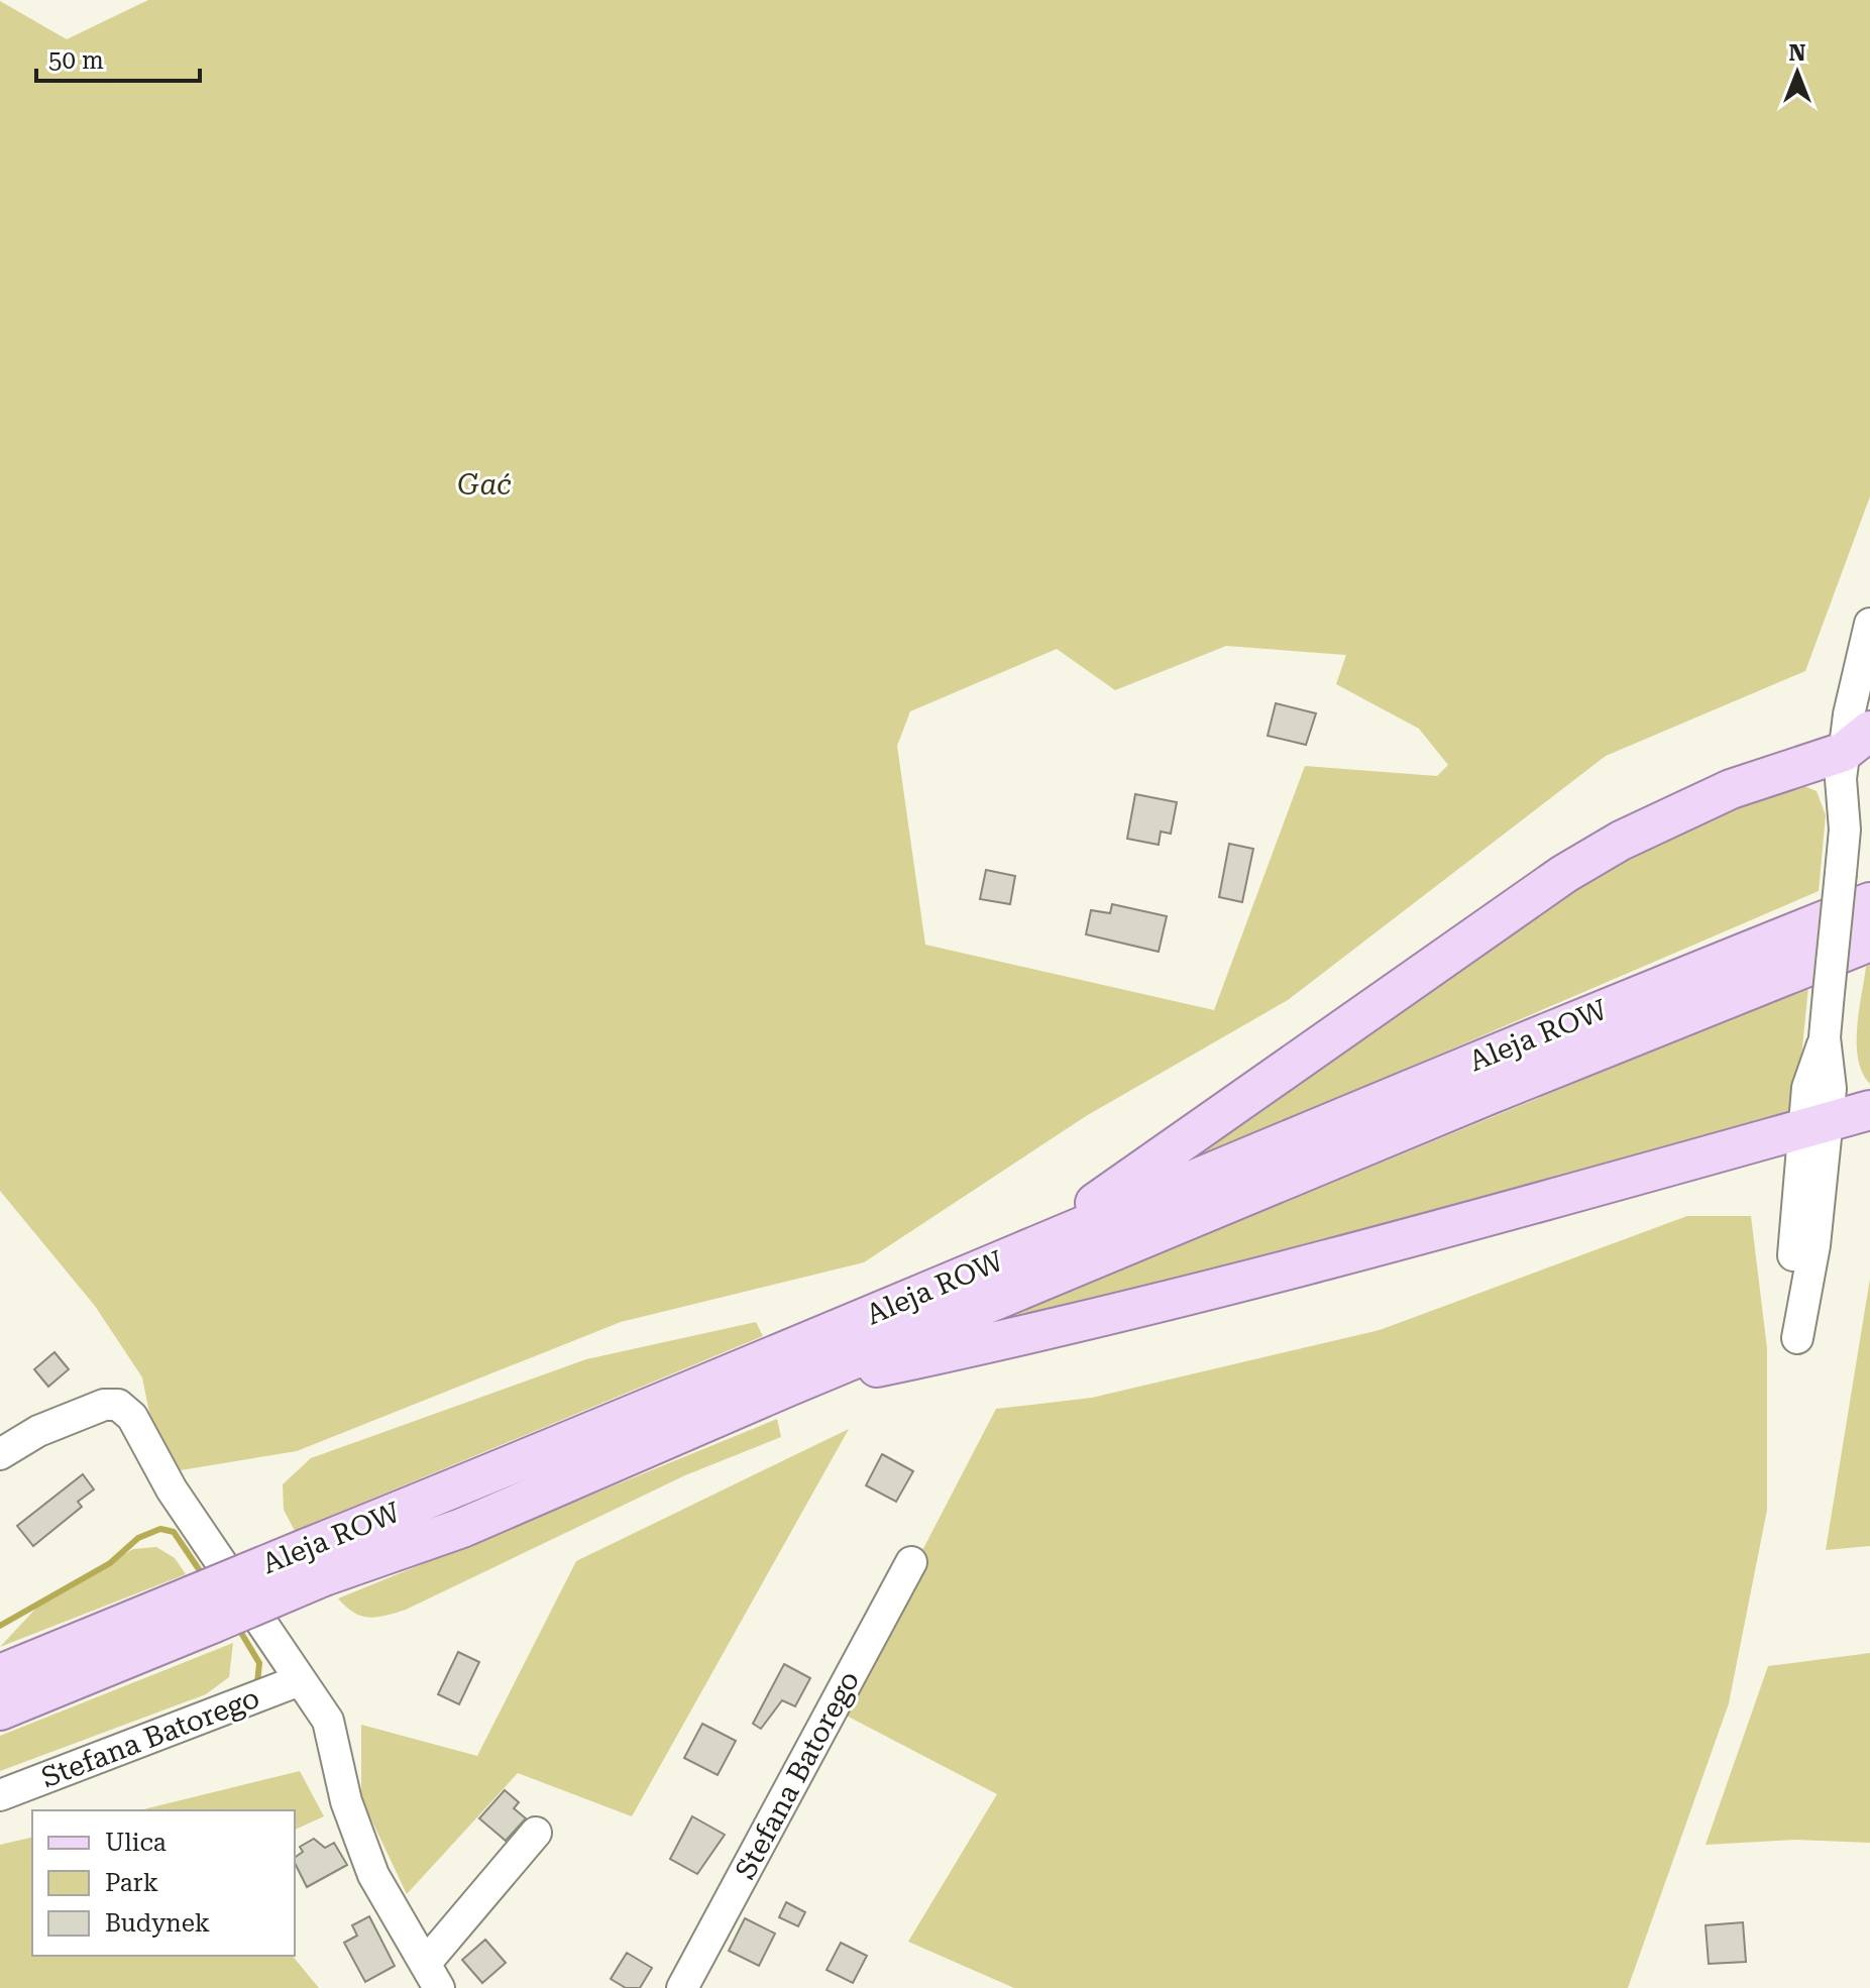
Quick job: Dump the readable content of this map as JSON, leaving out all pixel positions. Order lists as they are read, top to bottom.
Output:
{
  "streets": {
    "main road": ["Aleja ROW"],
    "street": ["Stefana Batorego"]
  },
  "parks": ["Gać"],
  "legend": ["Ulica", "Park", "Budynek"],
  "scale_bar": "50 m",
  "north": "top"
}
